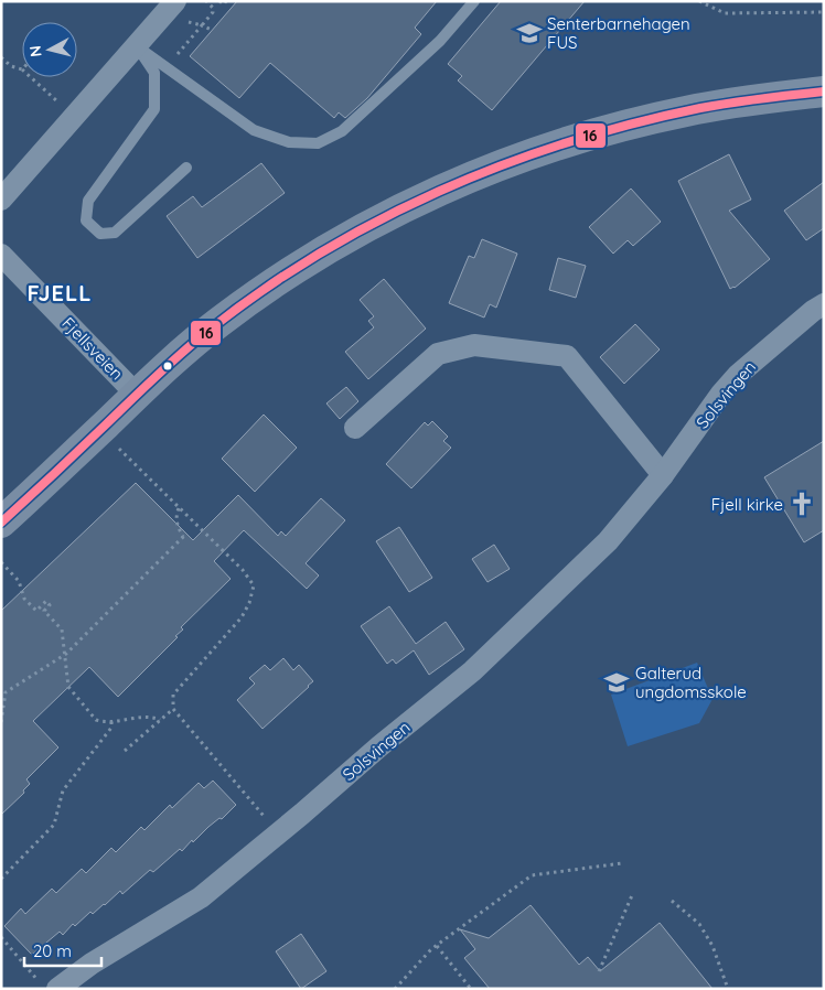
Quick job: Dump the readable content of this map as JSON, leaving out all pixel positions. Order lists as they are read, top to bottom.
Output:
{
  "streets": {
    "street": ["Fjellsveien", "Solsvingen"]
  },
  "districts": ["FJELL"],
  "places": {
    "school or university": ["Senterbarnehagen FUS", "Galterud ungdomsskole"],
    "church": ["Fjell kirke"]
  },
  "lines": ["transit line 16"],
  "scale_bar": "20 m",
  "north": "left"
}
